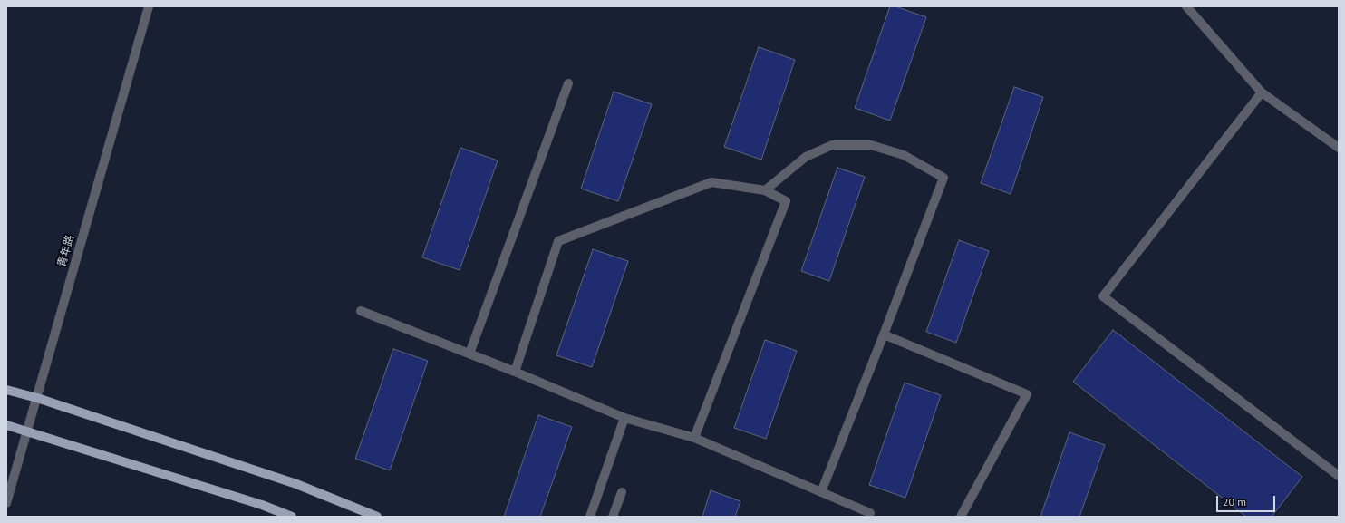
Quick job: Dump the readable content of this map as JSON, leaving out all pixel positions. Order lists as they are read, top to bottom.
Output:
{
  "streets": {
    "street": ["青年路"]
  },
  "scale_bar": "20 m"
}
